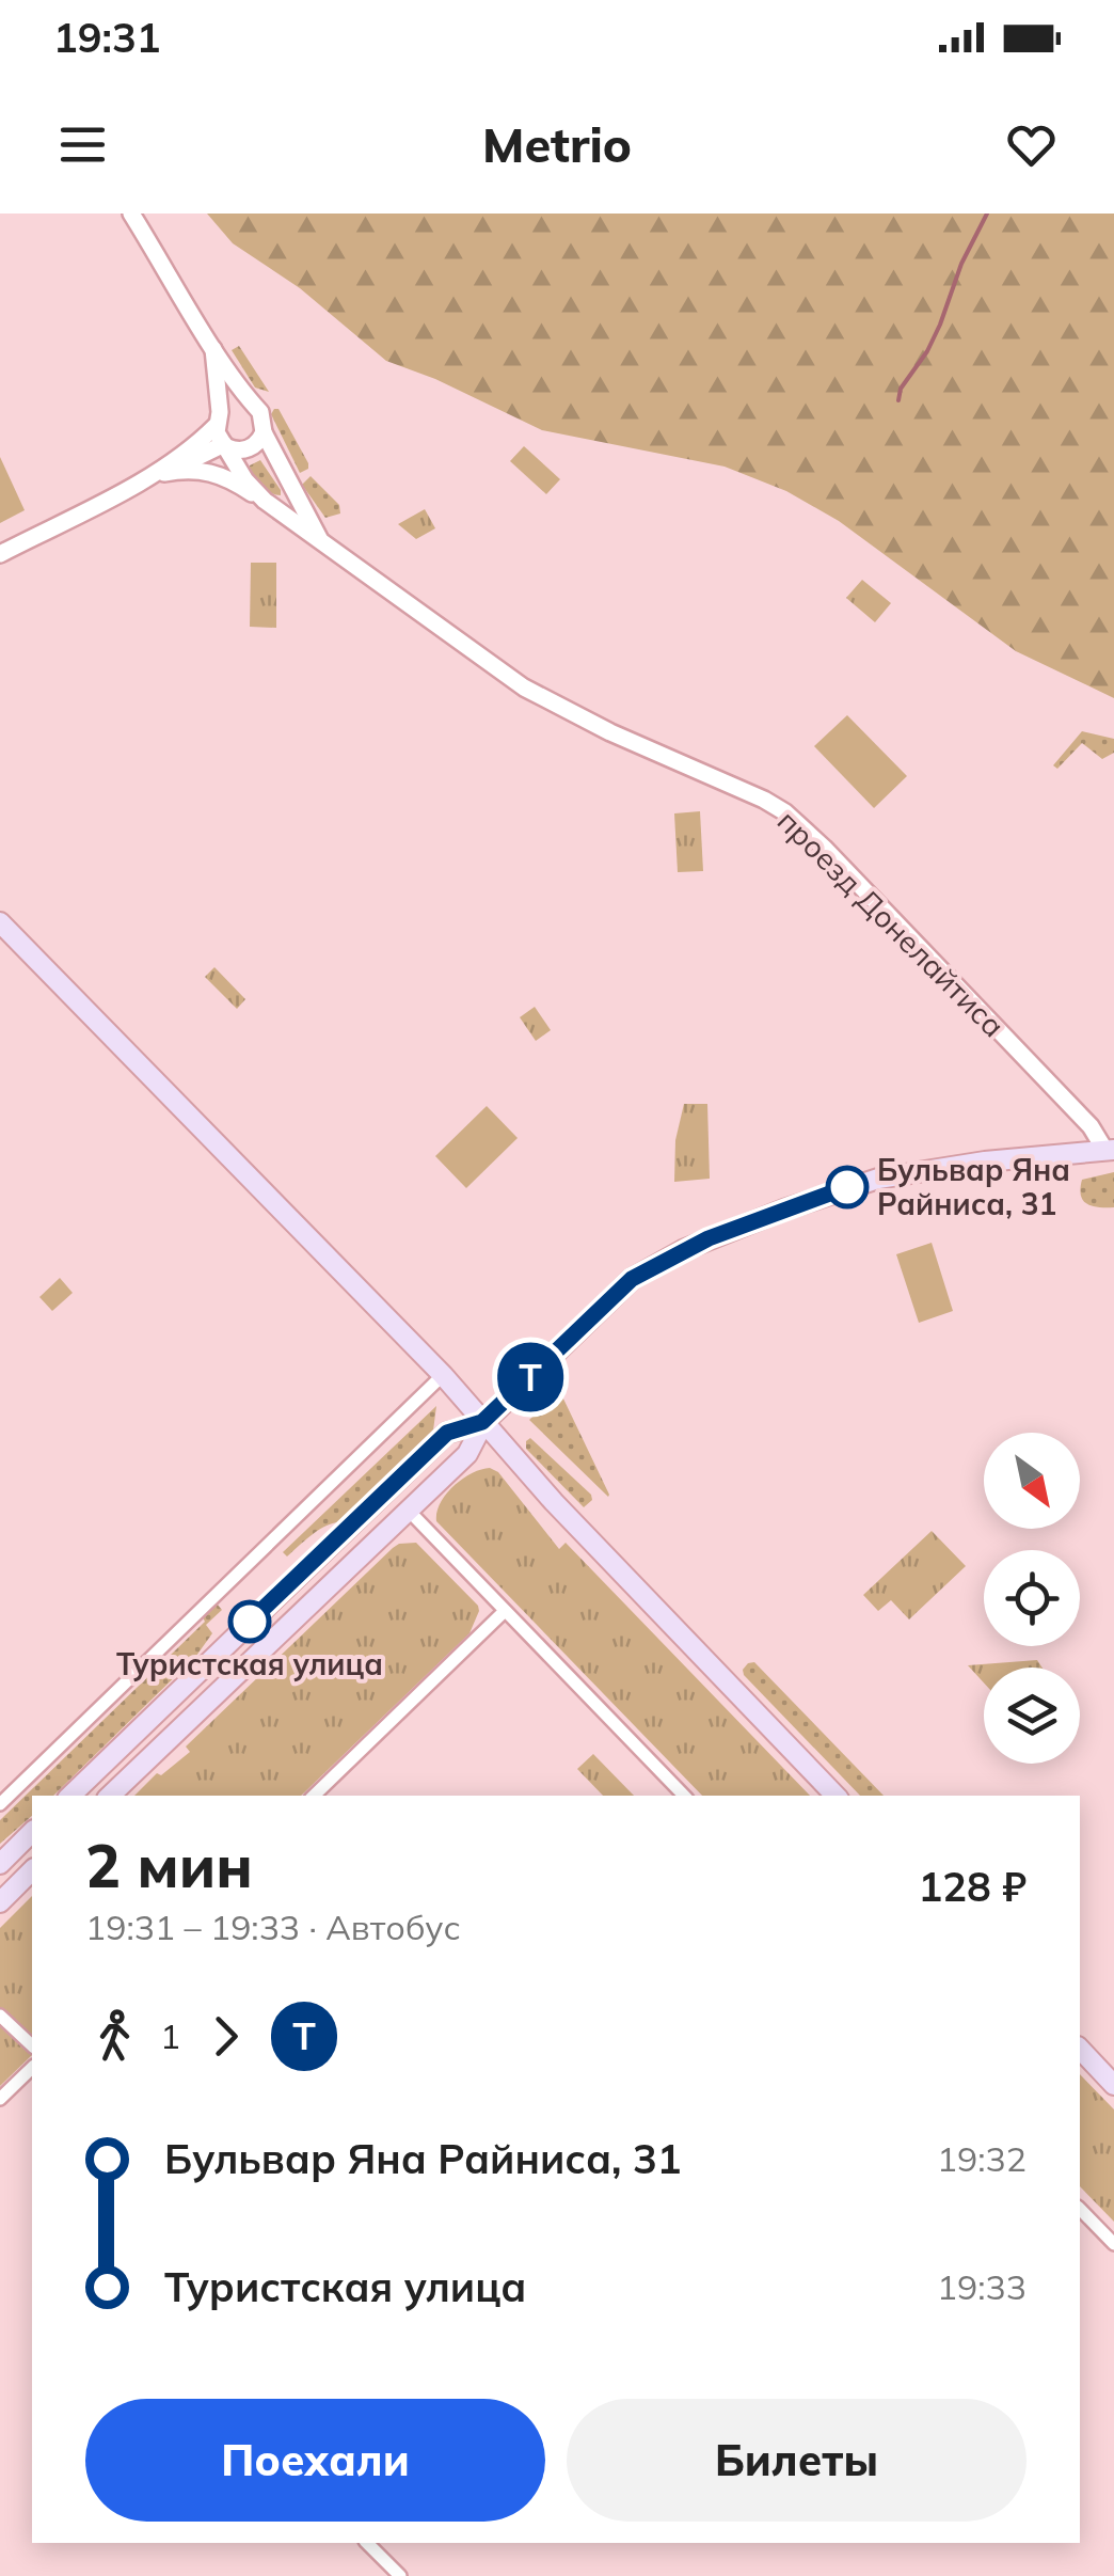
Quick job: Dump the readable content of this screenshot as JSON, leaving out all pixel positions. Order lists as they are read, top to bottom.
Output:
{
  "streets": {
    "street": ["проезд Донелайтиса"]
  },
  "places": ["Бульвар Яна Райниса, 31", "Туристская улица"],
  "lines": ["bus line Т"],
  "north": "bottom right",
  "page": {
    "status": "19:31",
    "header": "Metrio",
    "on_map": "Т",
    "heading": ["2 мин", "19:31 – 19:33 · Автобус", "128 ₽"],
    "legs": ["1", "Т"],
    "list": [
      {
        "name": "Бульвар Яна Райниса, 31",
        "value": "19:32"
      },
      {
        "name": "Туристская улица",
        "value": "19:33"
      }
    ],
    "buttons": ["Поехали", "Билеты"]
  }
}
